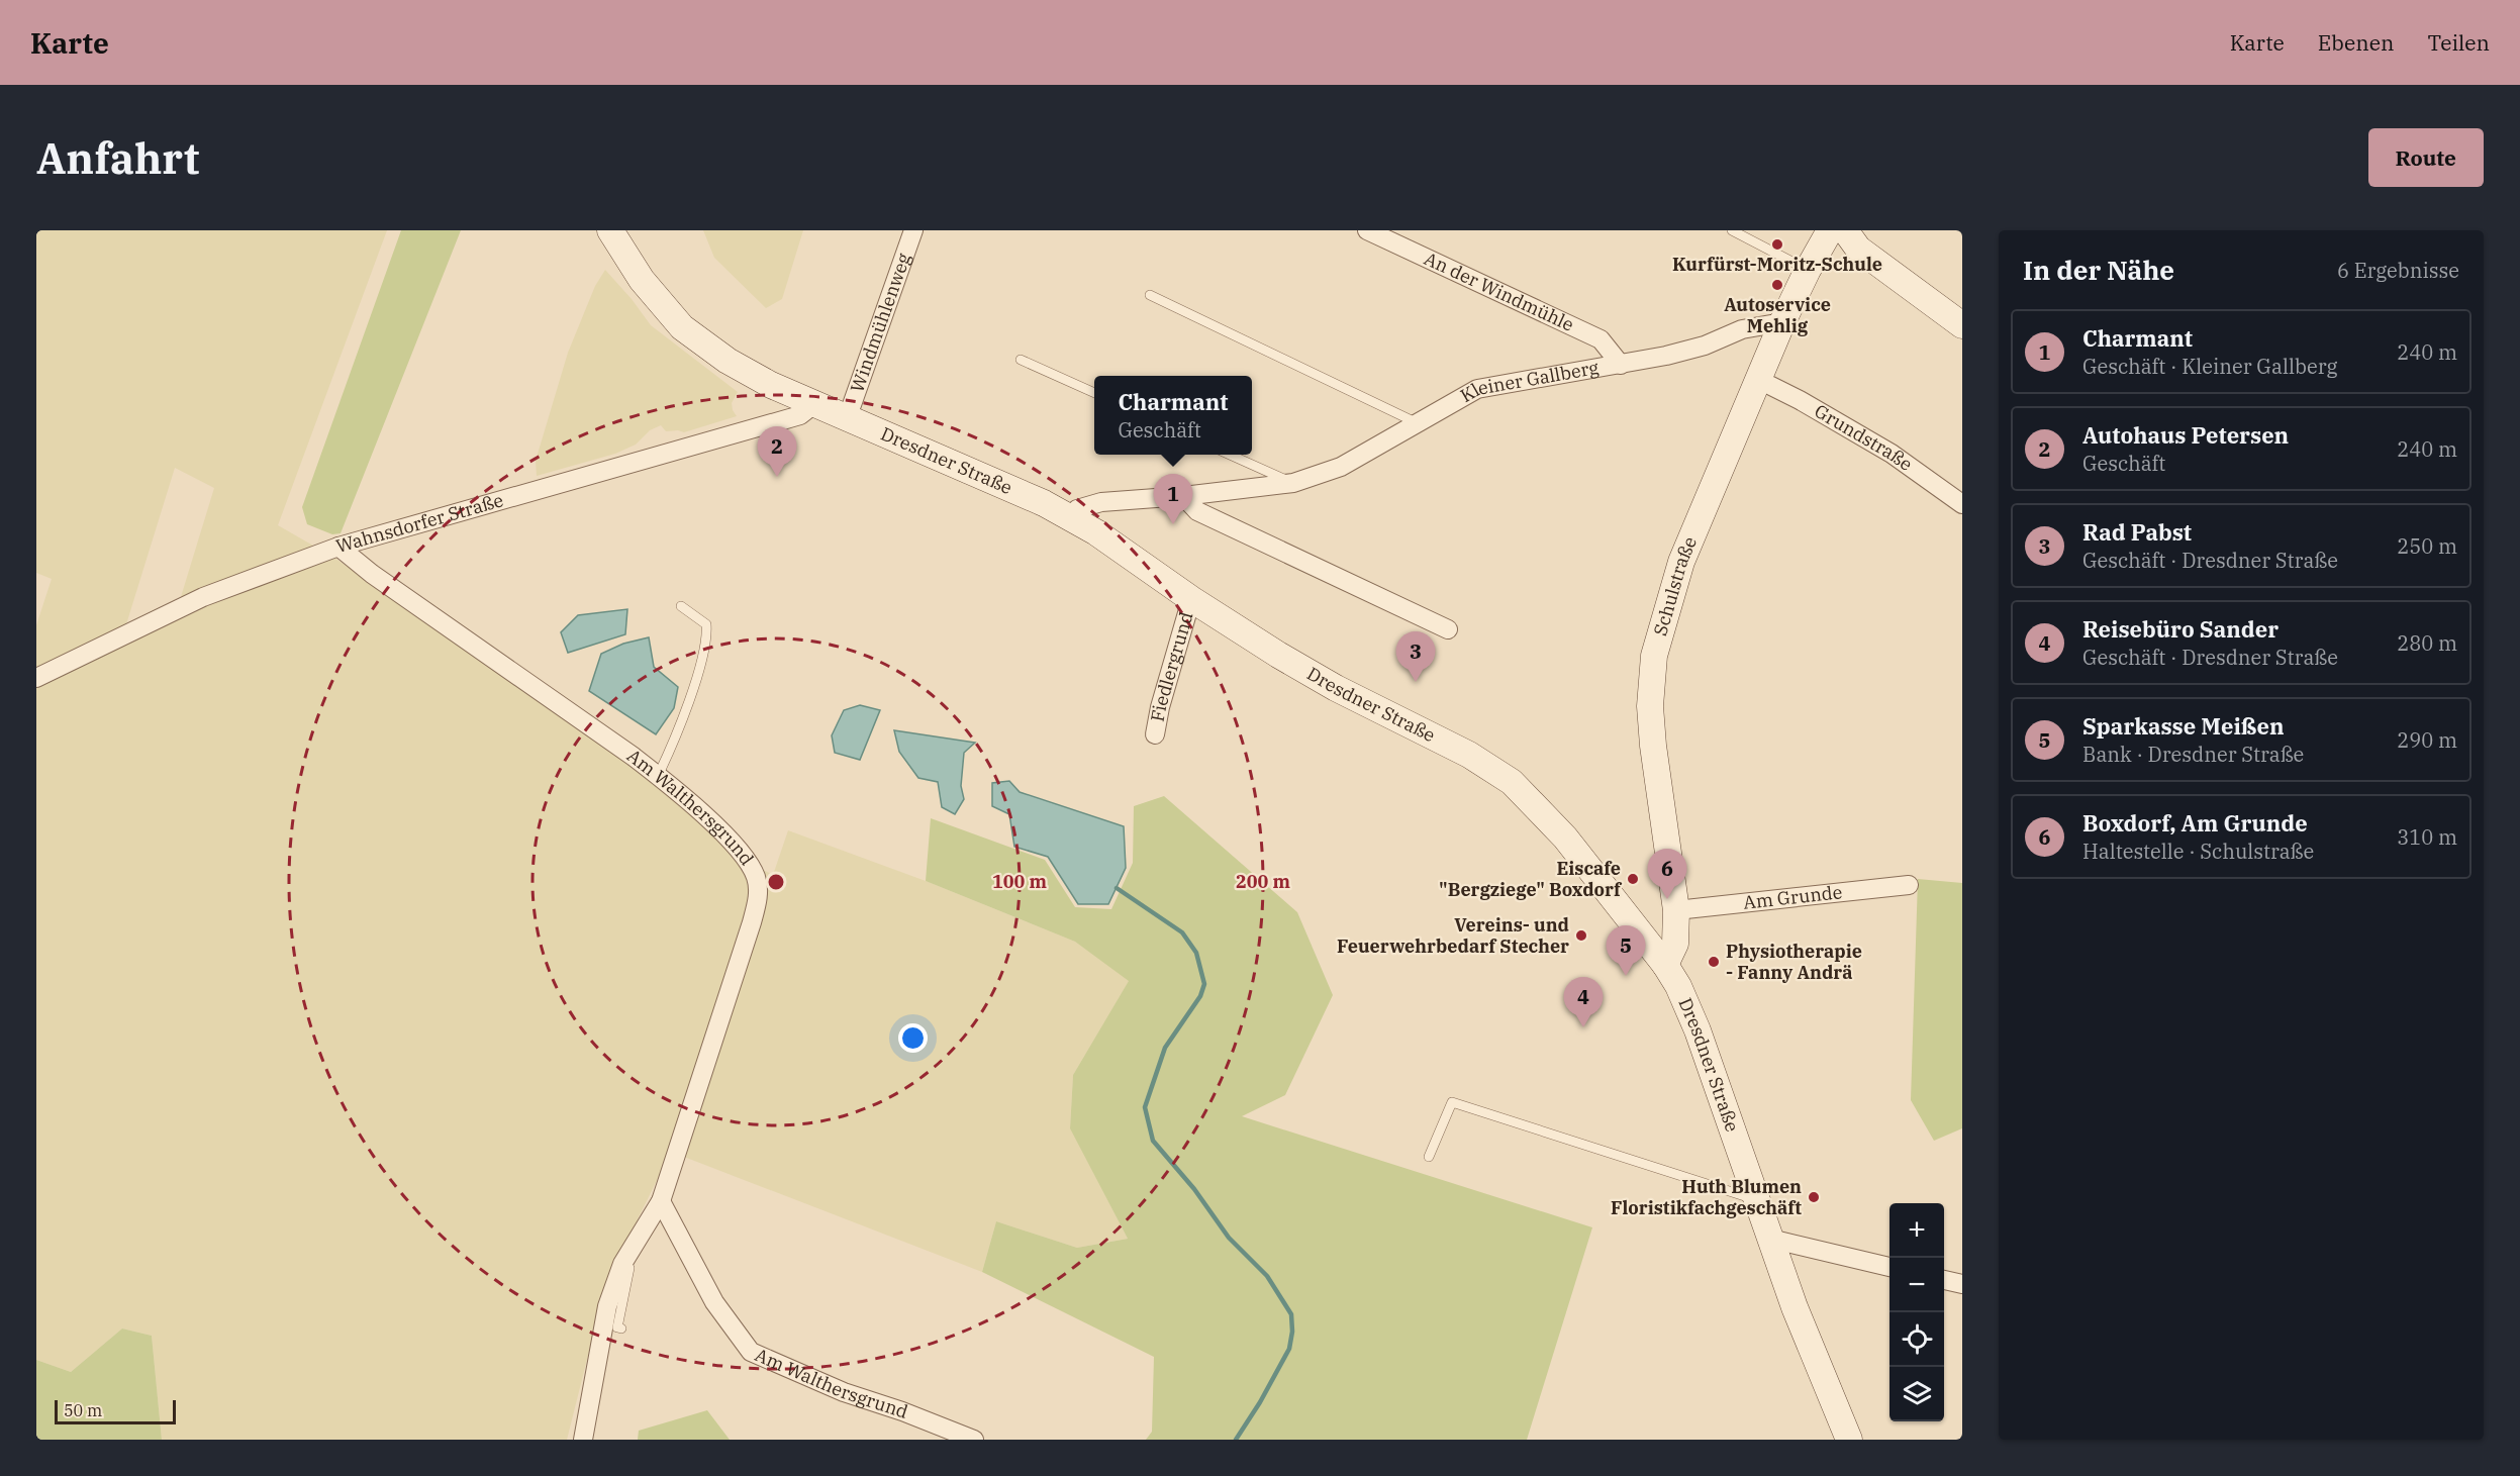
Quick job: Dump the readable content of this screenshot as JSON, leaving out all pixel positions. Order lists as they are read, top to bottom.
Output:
{
  "streets": {
    "main road": ["Dresdner Straße", "Schulstraße"],
    "street": [
      "An der Windmühle",
      "Windmühlenweg",
      "Kleiner Gallberg",
      "Grundstraße",
      "Wahnsdorfer Straße",
      "Fiedlergrund",
      "Am Walthersgrund",
      "Am Grunde"
    ]
  },
  "crossings": [
    ["An der Windmühle", "Kleiner Gallberg"],
    ["Windmühlenweg", "Dresdner Straße"],
    ["Kleiner Gallberg", "Dresdner Straße"],
    ["Kleiner Gallberg", "Schulstraße"],
    ["Grundstraße", "Schulstraße"],
    ["Dresdner Straße", "Wahnsdorfer Straße"],
    ["Dresdner Straße", "Schulstraße"],
    ["Dresdner Straße", "Fiedlergrund"],
    ["Wahnsdorfer Straße", "Am Walthersgrund"],
    ["Schulstraße", "Am Grunde"]
  ],
  "places": [
    "Kurfürst-Moritz-Schule",
    "Autoservice Mehlig",
    "Eiscafe \"Bergziege\" Boxdorf",
    "Vereins- und Feuerwehrbedarf Stecher",
    "Physiotherapie - Fanny Andrä",
    "Huth Blumen Floristikfachgeschäft"
  ],
  "scale_bar": "50 m",
  "page": {
    "header": "Karte",
    "nav": ["Karte", "Ebenen", "Teilen"],
    "buttons": "Route",
    "title": "Anfahrt",
    "heading": ["In der Nähe", "6 Ergebnisse"],
    "list": [
      {
        "mark": "1",
        "name": "Charmant",
        "note": "Geschäft · Kleiner Gallberg",
        "value": "240 m"
      },
      {
        "mark": "2",
        "name": "Autohaus Petersen",
        "note": "Geschäft",
        "value": "240 m"
      },
      {
        "mark": "3",
        "name": "Rad Pabst",
        "note": "Geschäft · Dresdner Straße",
        "value": "250 m"
      },
      {
        "mark": "4",
        "name": "Reisebüro Sander",
        "note": "Geschäft · Dresdner Straße",
        "value": "280 m"
      },
      {
        "mark": "5",
        "name": "Sparkasse Meißen",
        "note": "Bank · Dresdner Straße",
        "value": "290 m"
      },
      {
        "mark": "6",
        "name": "Boxdorf, Am Grunde",
        "note": "Haltestelle · Schulstraße",
        "value": "310 m"
      }
    ],
    "popup": ["Charmant", "Geschäft"],
    "pins": [
      "2",
      "1",
      "3",
      "6",
      "5",
      "4"
    ],
    "map_buttons": ["+", "−"],
    "scale": "50 m"
  },
  "rings": ["100 m", "200 m"]
}
